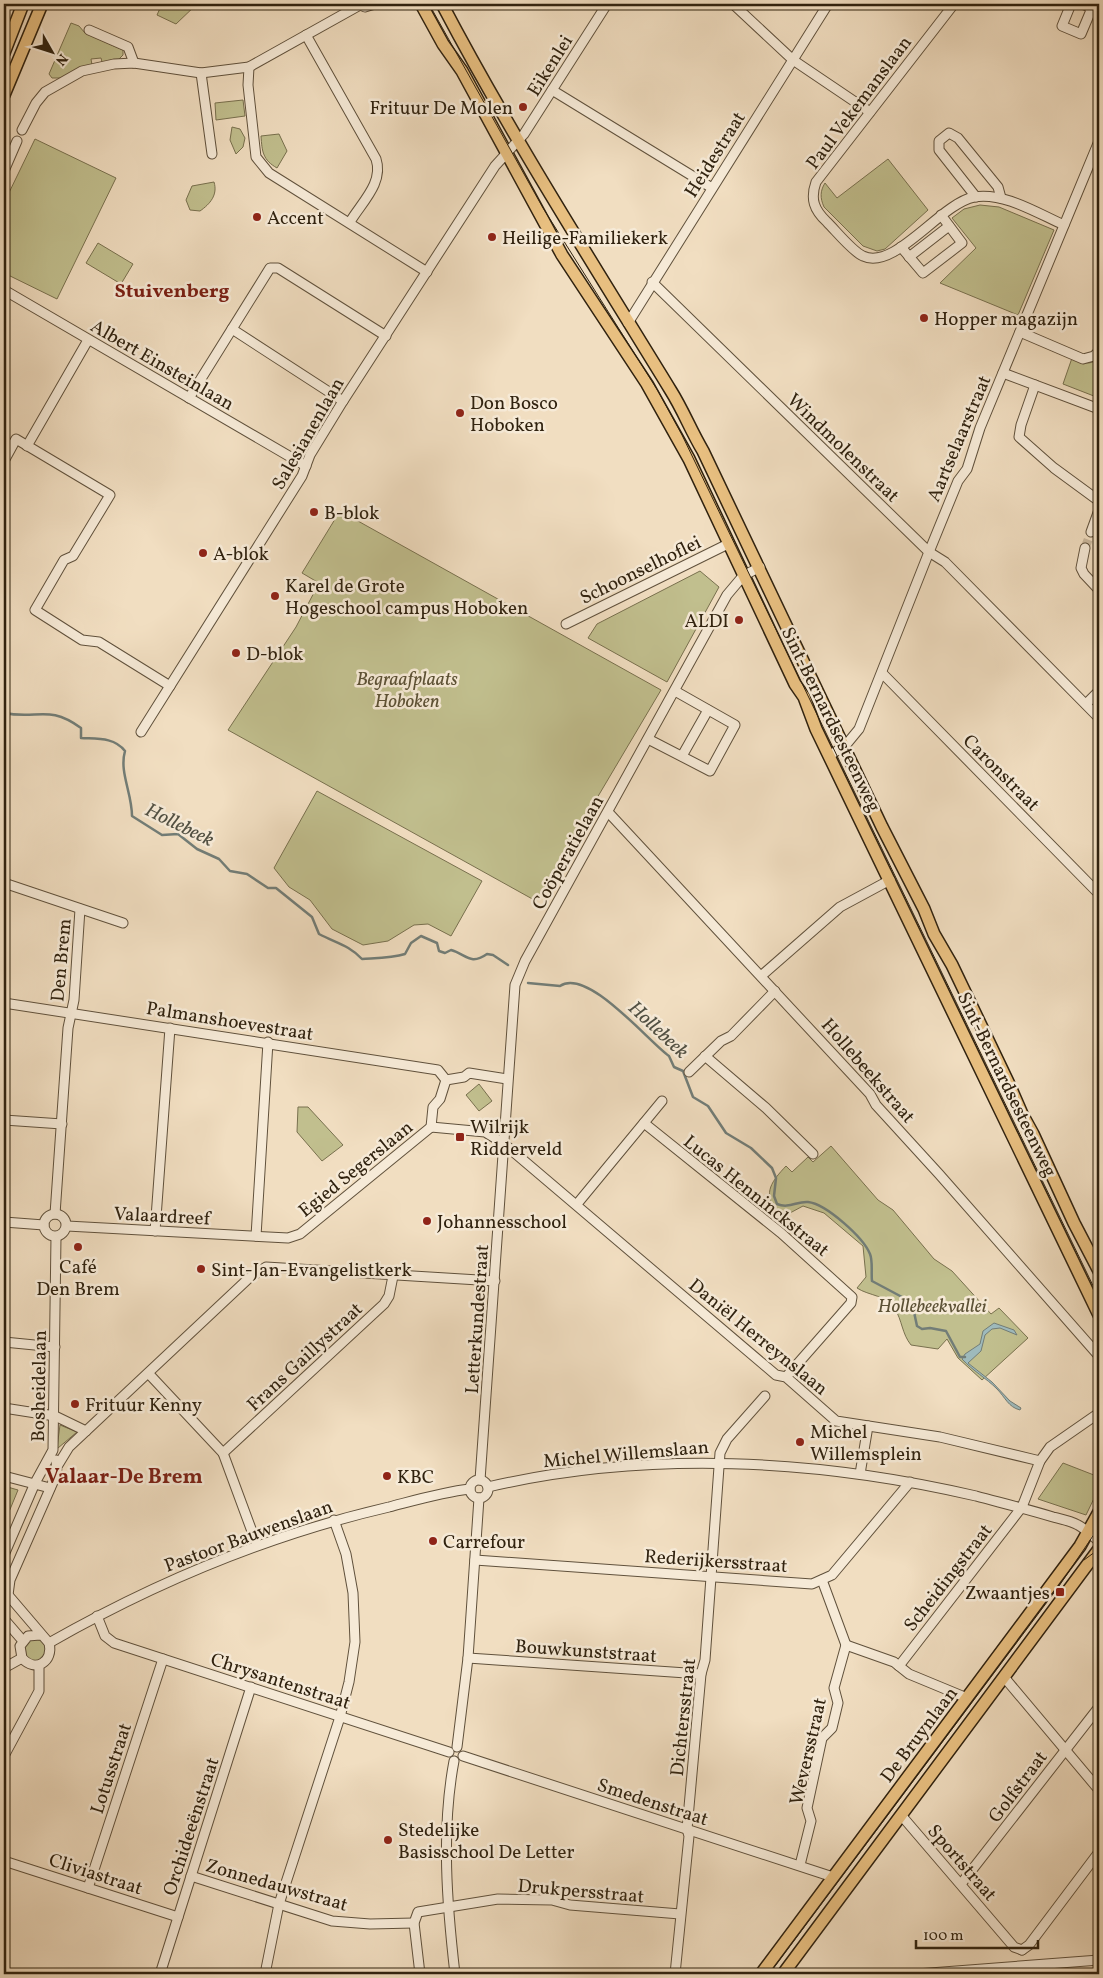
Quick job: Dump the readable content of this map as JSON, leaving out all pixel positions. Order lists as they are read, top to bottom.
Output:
{
  "streets": {
    "main road": ["Sint-Bernardsesteenweg", "De Bruynlaan"],
    "street": [
      "Eikenlei",
      "Paul Vekemanslaan",
      "Heidestraat",
      "Albert Einsteinlaan",
      "Salesianenlaan",
      "Aartselaarstraat",
      "Windmolenstraat",
      "Schoonselhoflei",
      "Caronstraat",
      "Coöperatielaan",
      "Den Brem",
      "Palmanshoevestraat",
      "Hollebeekstraat",
      "Egied Segerslaan",
      "Lucas Henninckstraat",
      "Valaardreef",
      "Letterkundestraat",
      "Daniël Herreynslaan",
      "Frans Gaillystraat",
      "Bosheidelaan",
      "Michel Willemslaan",
      "Pastoor Bauwenslaan",
      "Rederijkersstraat",
      "Scheidingstraat",
      "Bouwkunststraat",
      "Chrysantenstraat",
      "Dichtersstraat",
      "Weversstraat",
      "Lotusstraat",
      "Golfstraat",
      "Smedenstraat",
      "Orchideeënstraat",
      "Sportstraat",
      "Cliviastraat",
      "Zonnedauwstraat",
      "Drukpersstraat"
    ]
  },
  "crossings": [
    ["Eikenlei", "Sint-Bernardsesteenweg"],
    ["Paul Vekemanslaan", "Aartselaarstraat"],
    ["Heidestraat", "Windmolenstraat"],
    ["Heidestraat", "Sint-Bernardsesteenweg"],
    ["Albert Einsteinlaan", "Salesianenlaan"],
    ["Salesianenlaan", "Sint-Bernardsesteenweg"],
    ["Aartselaarstraat", "Windmolenstraat"],
    ["Aartselaarstraat", "Sint-Bernardsesteenweg"],
    ["Aartselaarstraat", "Caronstraat"],
    ["Schoonselhoflei", "Sint-Bernardsesteenweg"],
    ["Sint-Bernardsesteenweg", "Coöperatielaan"],
    ["Coöperatielaan", "Hollebeekstraat"],
    ["Coöperatielaan", "Letterkundestraat"],
    ["Den Brem", "Palmanshoevestraat"],
    ["Egied Segerslaan", "Valaardreef"],
    ["Egied Segerslaan", "Daniël Herreynslaan"],
    ["Lucas Henninckstraat", "Daniël Herreynslaan"],
    ["Valaardreef", "Bosheidelaan"],
    ["Letterkundestraat", "Daniël Herreynslaan"],
    ["Letterkundestraat", "Michel Willemslaan"],
    ["Letterkundestraat", "Pastoor Bauwenslaan"],
    ["Daniël Herreynslaan", "Scheidingstraat"],
    ["Michel Willemslaan", "Pastoor Bauwenslaan"],
    ["Michel Willemslaan", "Scheidingstraat"],
    ["Michel Willemslaan", "Dichtersstraat"],
    ["Michel Willemslaan", "De Bruynlaan"],
    ["Pastoor Bauwenslaan", "Chrysantenstraat"],
    ["Rederijkersstraat", "Dichtersstraat"],
    ["Bouwkunststraat", "Dichtersstraat"],
    ["Chrysantenstraat", "Lotusstraat"],
    ["Chrysantenstraat", "Smedenstraat"],
    ["Chrysantenstraat", "Orchideeënstraat"],
    ["Dichtersstraat", "Smedenstraat"],
    ["Dichtersstraat", "Drukpersstraat"],
    ["De Bruynlaan", "Smedenstraat"],
    ["De Bruynlaan", "Sportstraat"],
    ["Weversstraat", "Smedenstraat"],
    ["Lotusstraat", "Cliviastraat"],
    ["Golfstraat", "Sportstraat"],
    ["Orchideeënstraat", "Cliviastraat"],
    ["Orchideeënstraat", "Zonnedauwstraat"]
  ],
  "districts": ["Stuivenberg", "Valaar-De Brem"],
  "water": ["Hollebeek"],
  "parks": ["Begraafplaats Hoboken", "Hollebeekvallei"],
  "places": {
    "other": [
      "Frituur De Molen",
      "Accent",
      "Heilige-Familiekerk",
      "Hopper magazijn",
      "Don Bosco Hoboken",
      "B-blok",
      "A-blok",
      "Karel de Grote Hogeschool campus Hoboken",
      "ALDI",
      "D-blok",
      "Johannesschool",
      "Café Den Brem",
      "Sint-Jan-Evangelistkerk",
      "Frituur Kenny",
      "Michel Willemsplein",
      "KBC",
      "Carrefour",
      "Stedelijke Basisschool De Letter"
    ],
    "transit": ["Wilrijk Ridderveld", "Zwaantjes"]
  },
  "scale_bar": "100 m",
  "north": "bottom right"
}
